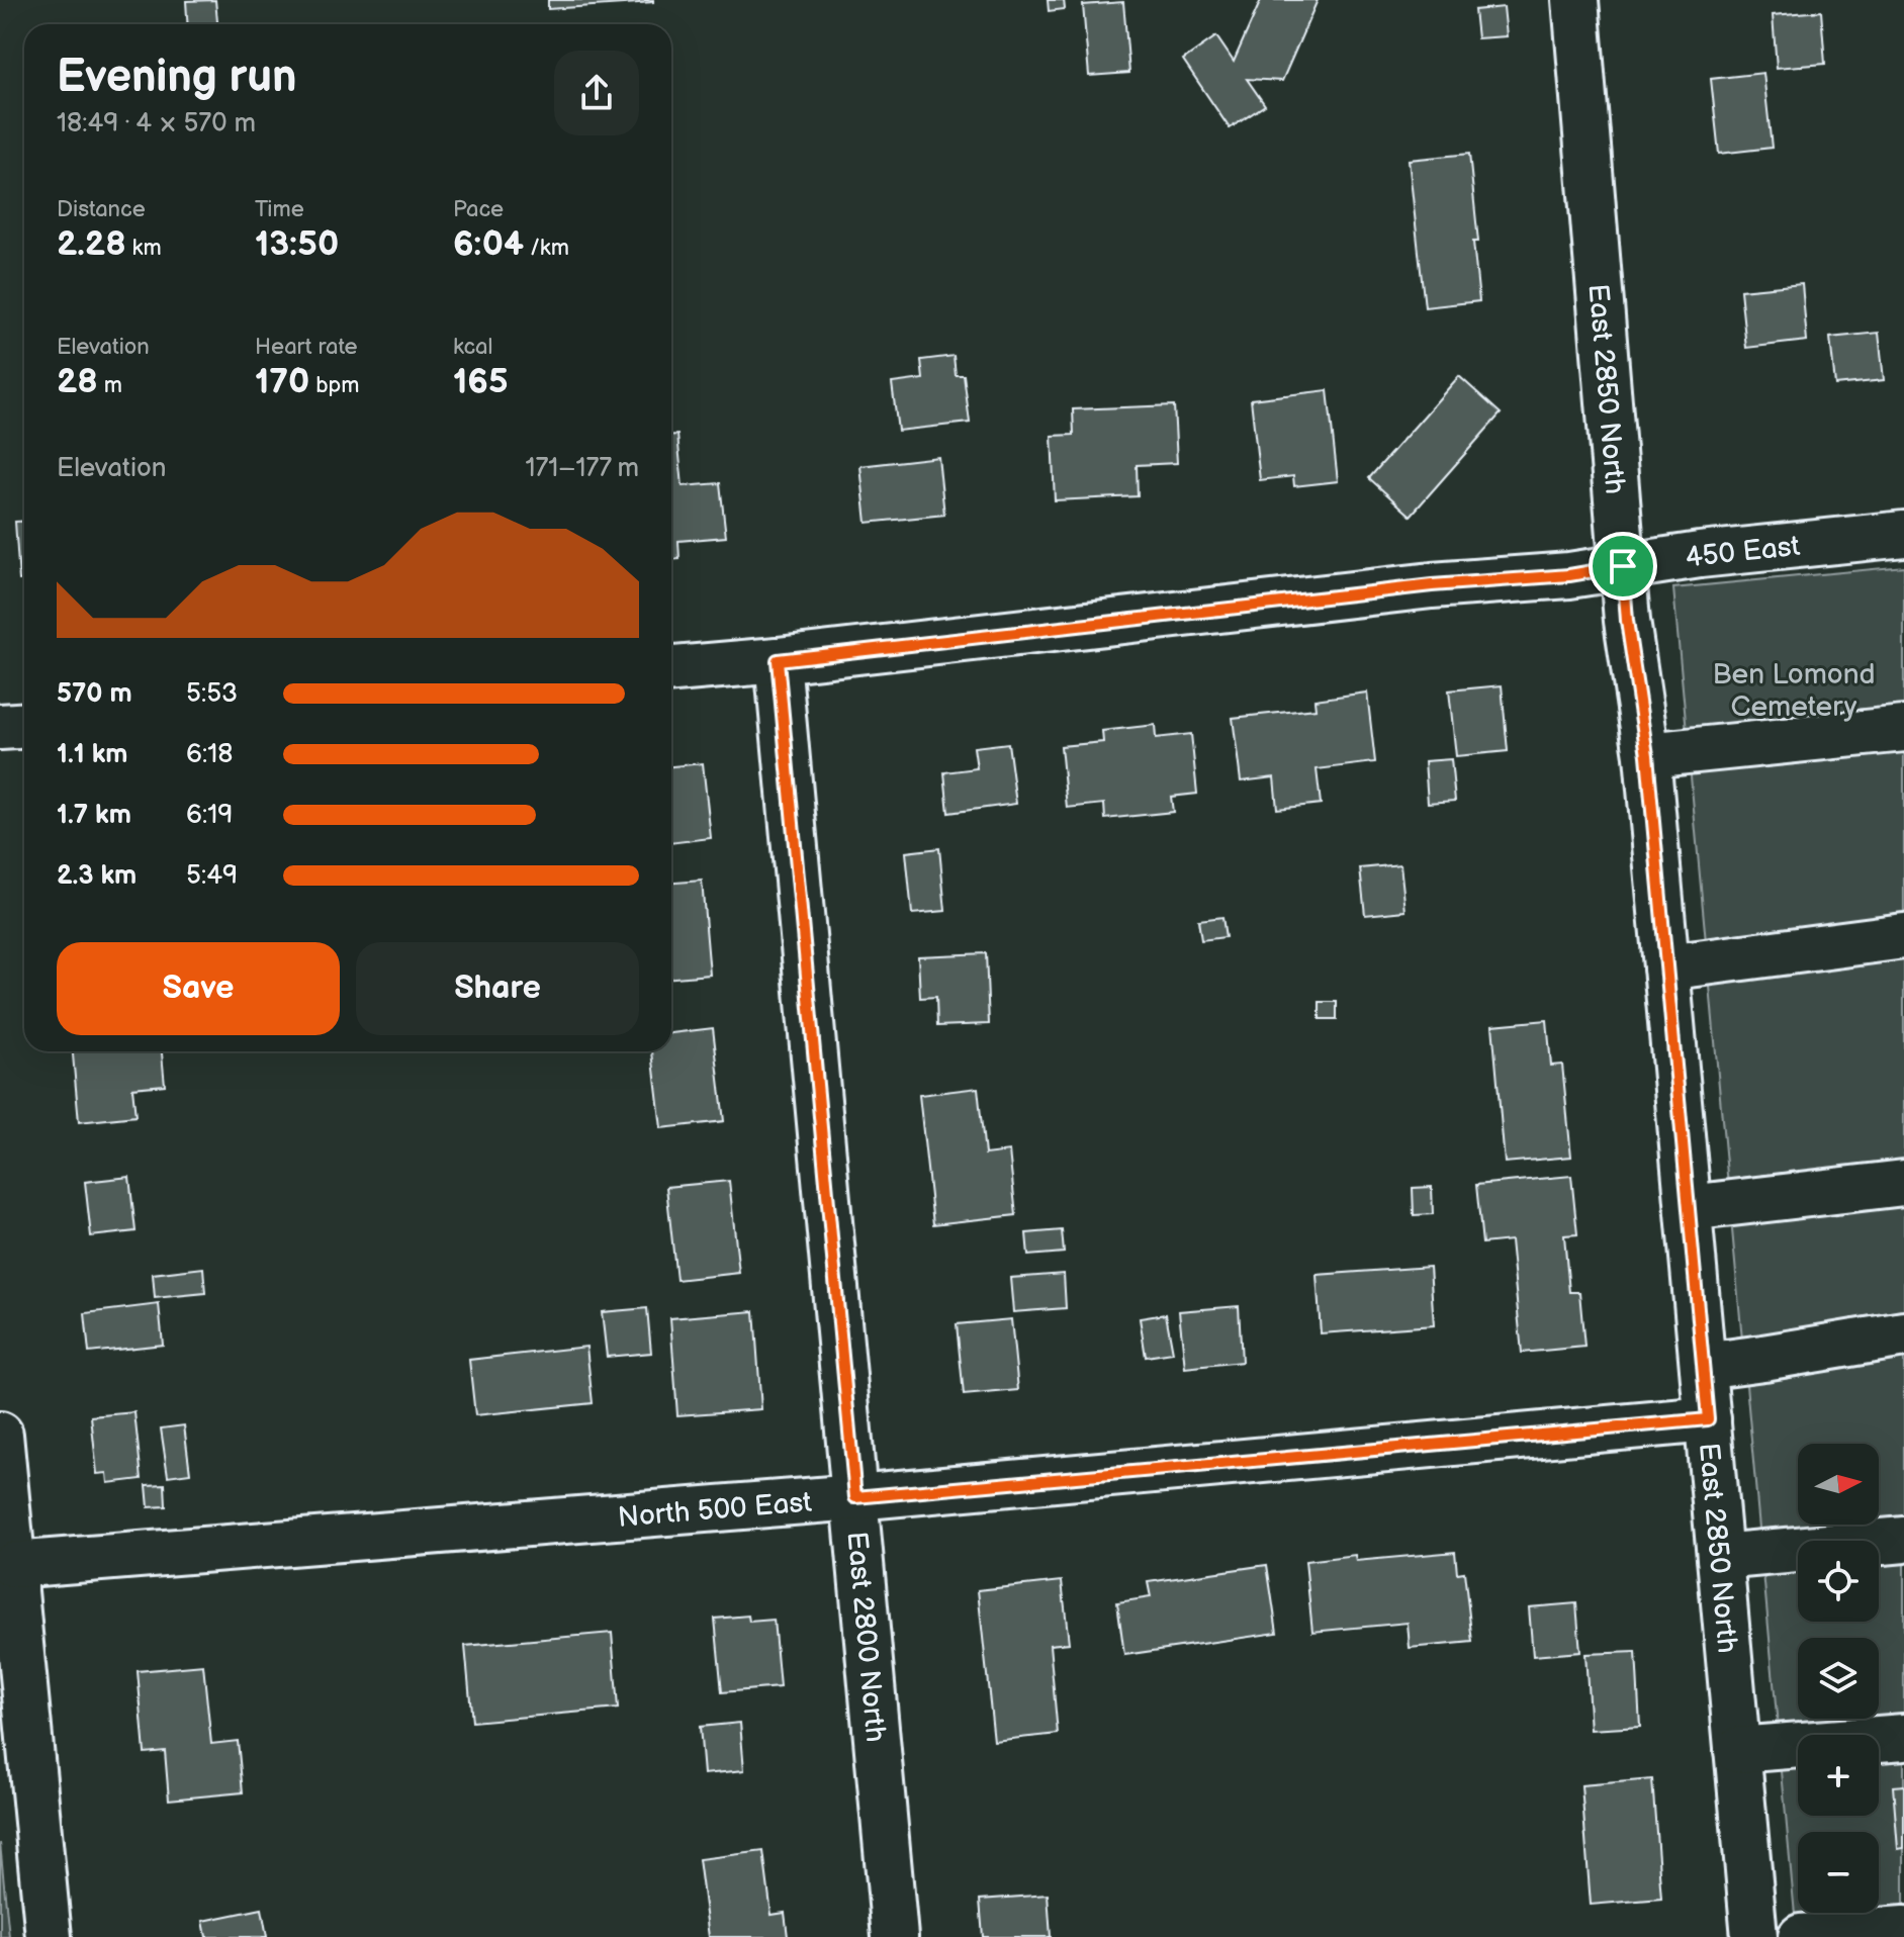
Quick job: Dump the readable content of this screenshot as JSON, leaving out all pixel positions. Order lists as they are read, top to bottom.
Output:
{
  "streets": {
    "street": [
      "East 2850 North",
      "450 East",
      "North 500 East",
      "East 2800 North"
    ]
  },
  "crossings": [
    ["East 2850 North", "450 East"],
    ["East 2850 North", "North 500 East"],
    ["450 East", "East 2800 North"],
    ["North 500 East", "East 2800 North"]
  ],
  "parks": ["Ben Lomond Cemetery"],
  "north": "right",
  "page": {
    "heading": ["Evening run", "18:49 · 4 × 570 m"],
    "stats": [
      ["Distance", "2.28 km"],
      ["Time", "13:50"],
      ["Pace", "6:04 /km"],
      ["Elevation", "28 m"],
      ["Heart rate", "170 bpm"],
      ["kcal", "165"]
    ],
    "chart": ["Elevation", "171–177 m"],
    "list": [
      {
        "name": "570 m",
        "note": "5:53"
      },
      {
        "name": "1.1 km",
        "note": "6:18"
      },
      {
        "name": "1.7 km",
        "note": "6:19"
      },
      {
        "name": "2.3 km",
        "note": "5:49"
      }
    ],
    "buttons": ["Save", "Share"],
    "map_buttons": ["+", "−"]
  }
}
